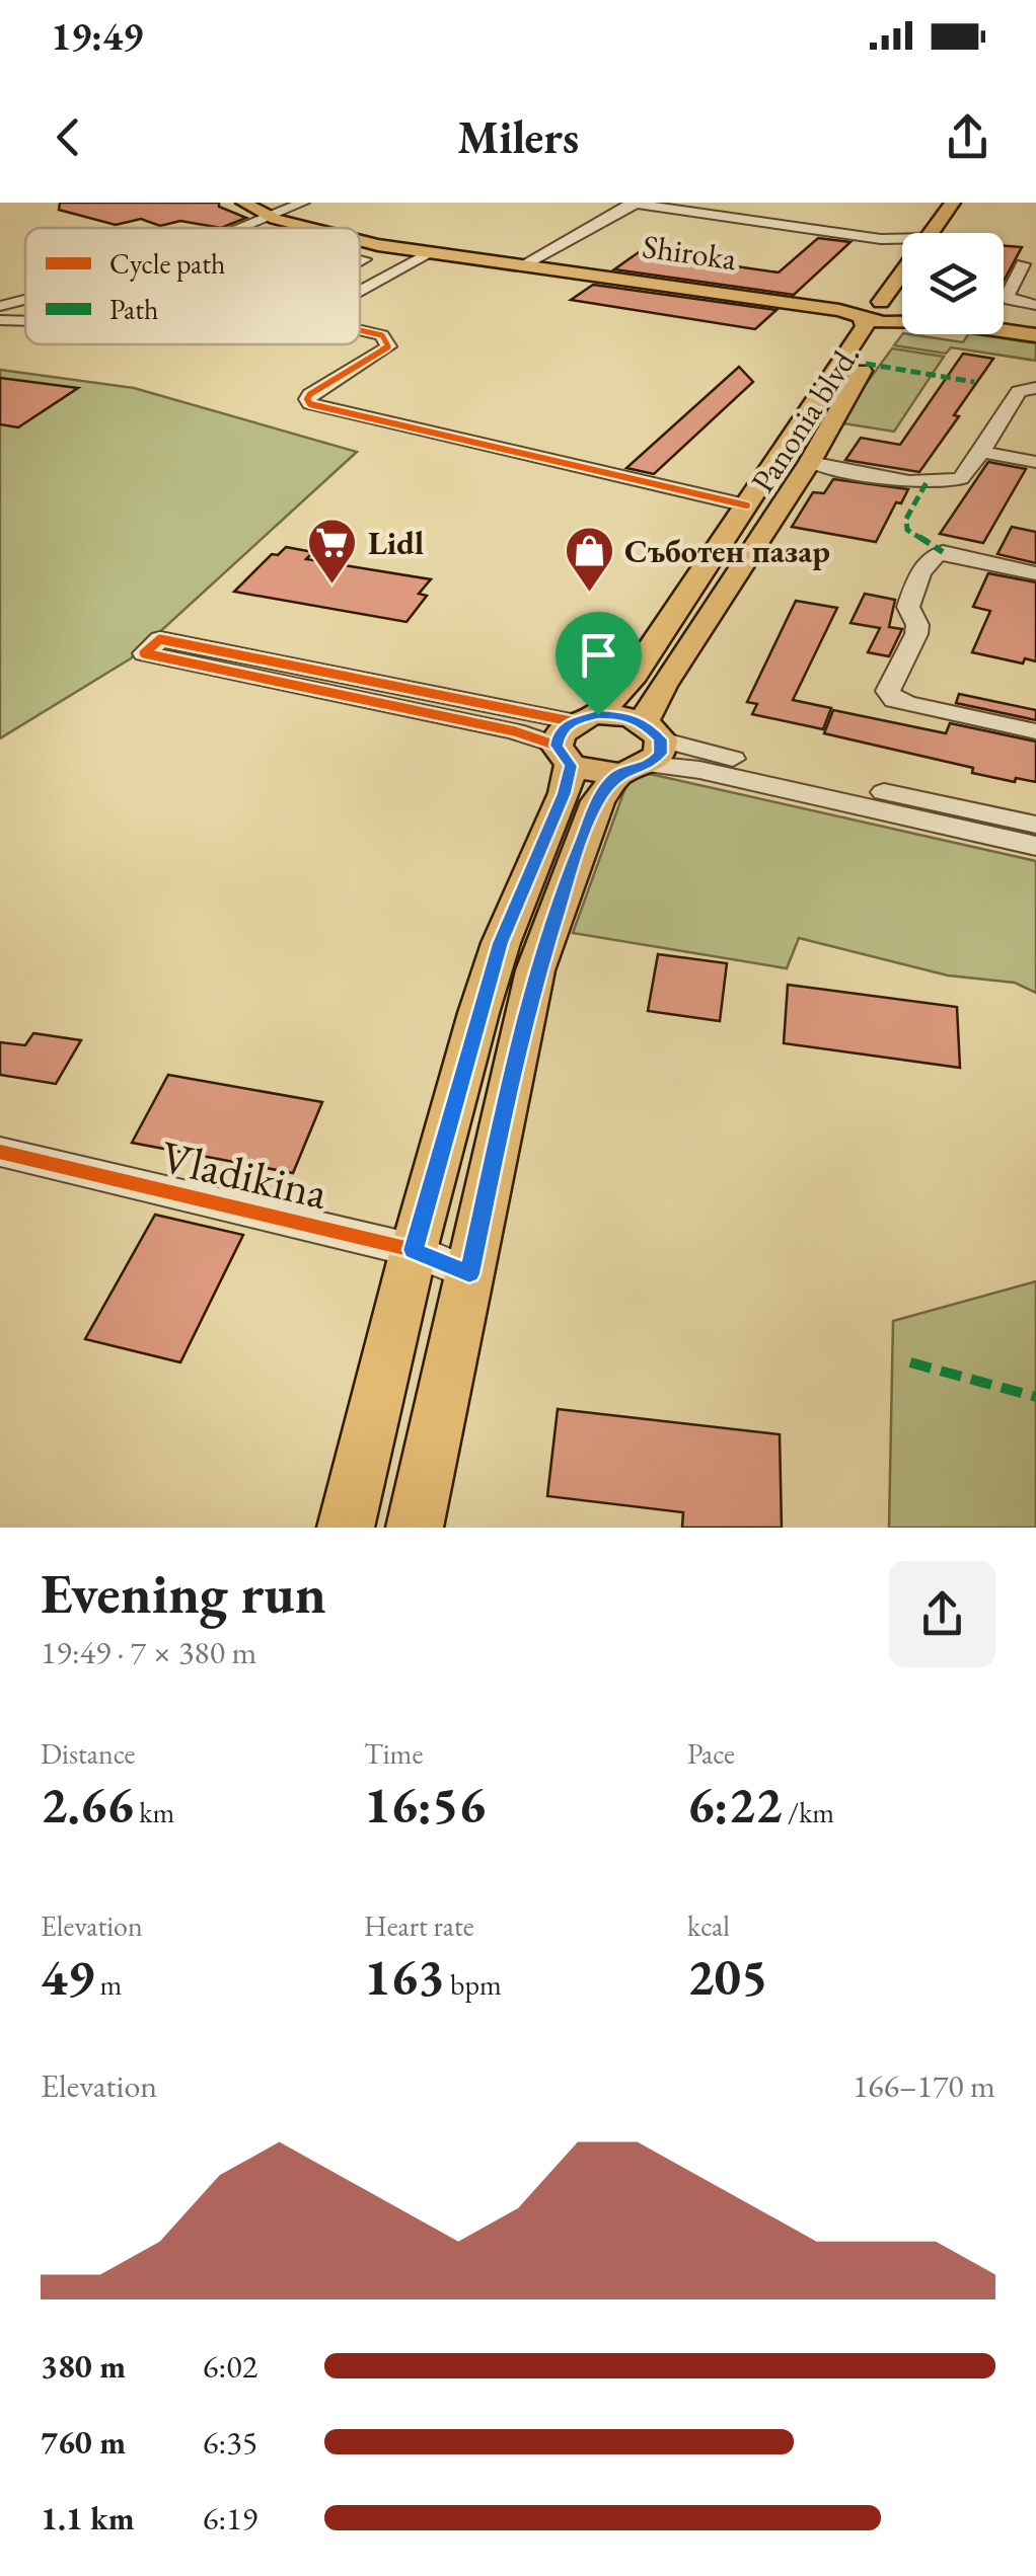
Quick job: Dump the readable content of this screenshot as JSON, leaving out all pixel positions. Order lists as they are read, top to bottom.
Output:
{
  "streets": {
    "main road": ["Shiroka", "Panonia blvd."],
    "street": ["Vladikina"]
  },
  "crossings": [
    ["Shiroka", "Panonia blvd."],
    ["Panonia blvd.", "Vladikina"]
  ],
  "places": {
    "supermarket": ["Lidl"],
    "shop": ["Съботен пазар"]
  },
  "legend": ["Cycle path", "Path"],
  "page": {
    "status": "19:49",
    "header": "Milers",
    "heading": ["Evening run", "19:49 · 7 × 380 m"],
    "stats": [
      ["Distance", "2.66 km"],
      ["Time", "16:56"],
      ["Pace", "6:22 /km"],
      ["Elevation", "49 m"],
      ["Heart rate", "163 bpm"],
      ["kcal", "205"]
    ],
    "chart": ["Elevation", "166–170 m"],
    "list": [
      {
        "name": "380 m",
        "note": "6:02"
      },
      {
        "name": "760 m",
        "note": "6:35"
      },
      {
        "name": "1.1 km",
        "note": "6:19"
      }
    ]
  }
}
